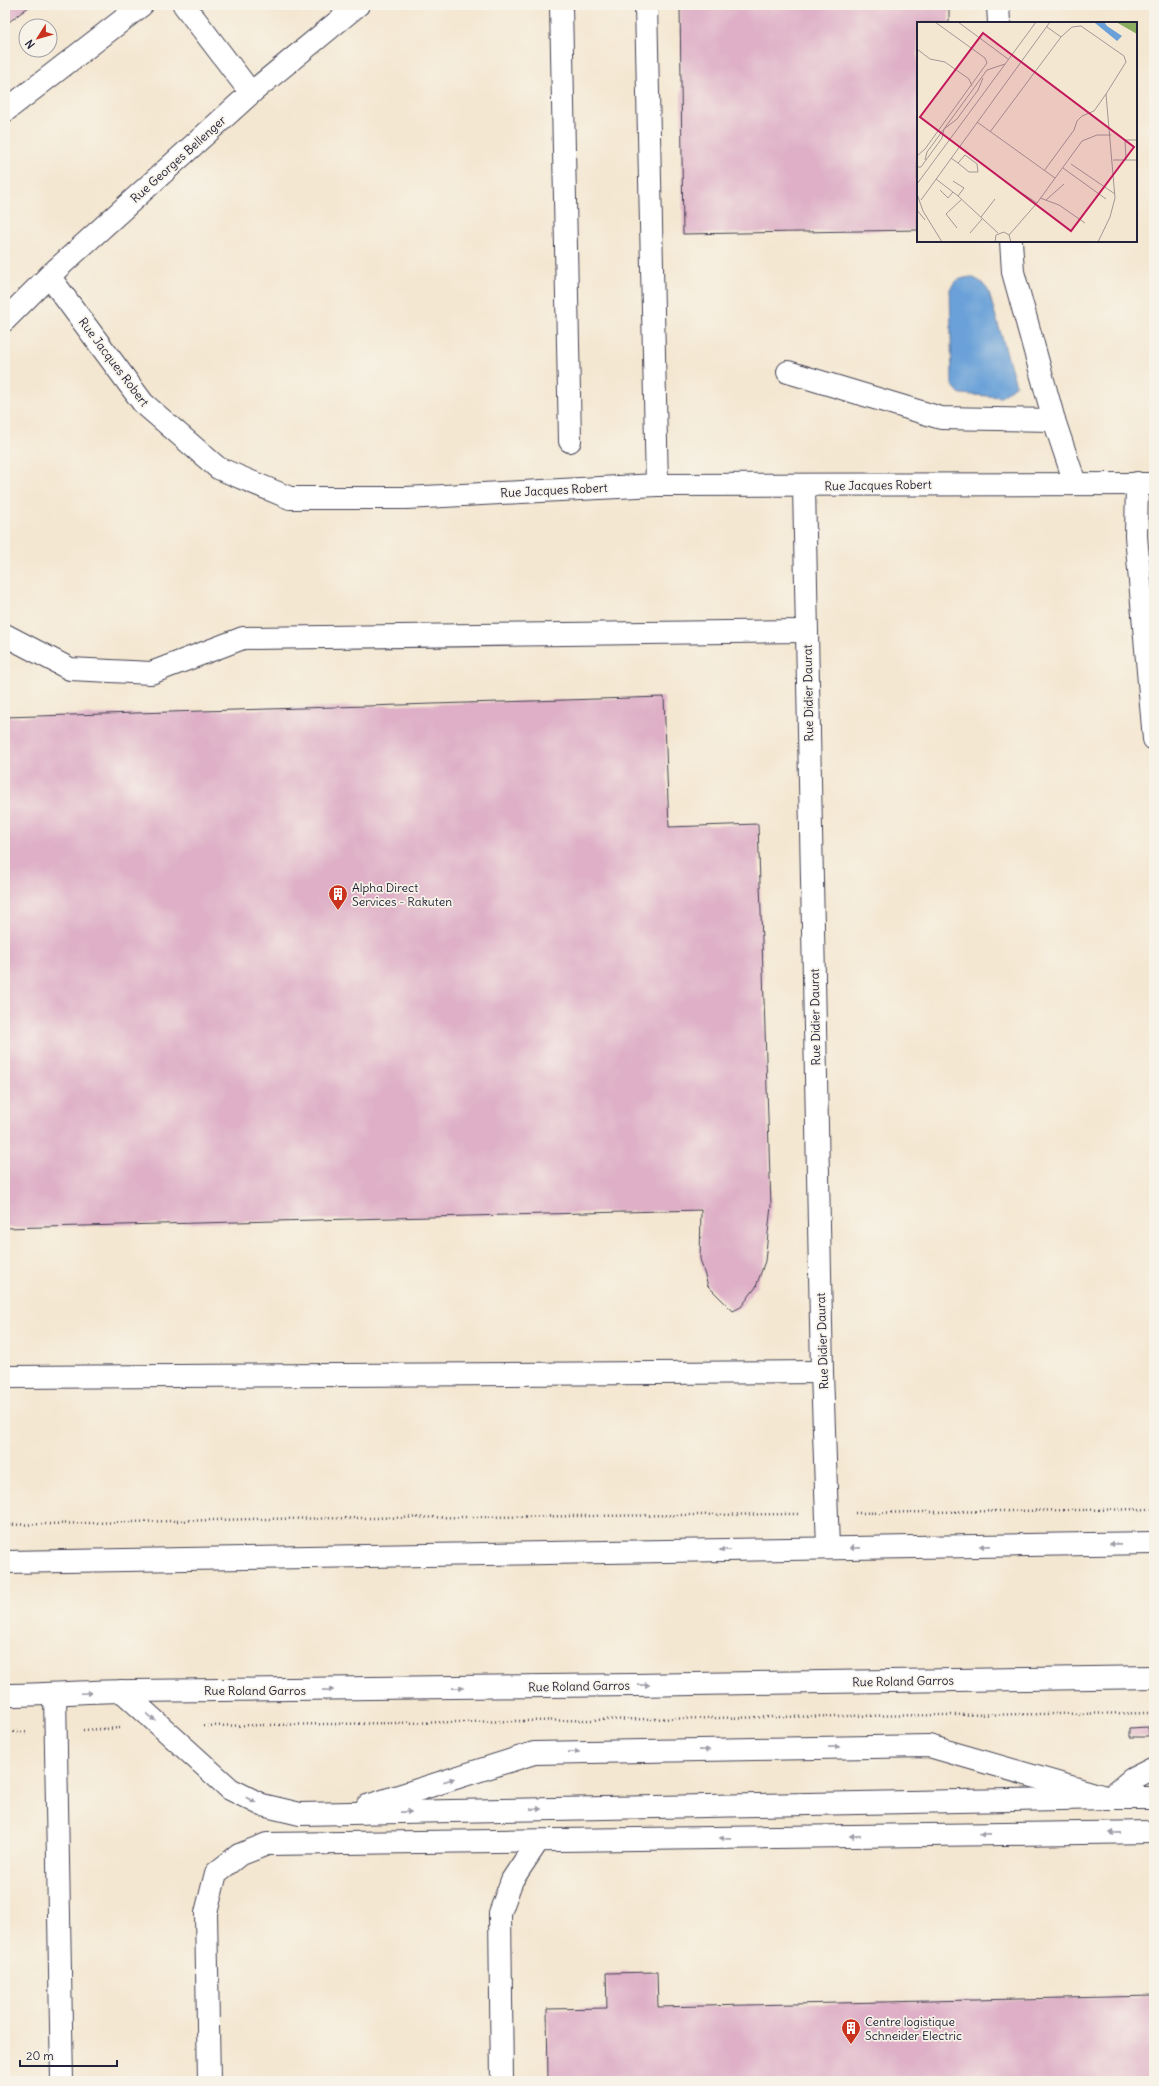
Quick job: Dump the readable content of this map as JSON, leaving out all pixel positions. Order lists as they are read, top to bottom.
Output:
{
  "streets": {
    "street": [
      "Rue Georges Bellenger",
      "Rue Jacques Robert",
      "Rue Didier Daurat",
      "Rue Roland Garros"
    ]
  },
  "crossings": [
    ["Rue Georges Bellenger", "Rue Jacques Robert"],
    ["Rue Jacques Robert", "Rue Didier Daurat"]
  ],
  "places": {
    "building": ["Alpha Direct Services - Rakuten", "Centre logistique Schneider Electric"]
  },
  "scale_bar": "20 m",
  "north": "bottom left"
}
